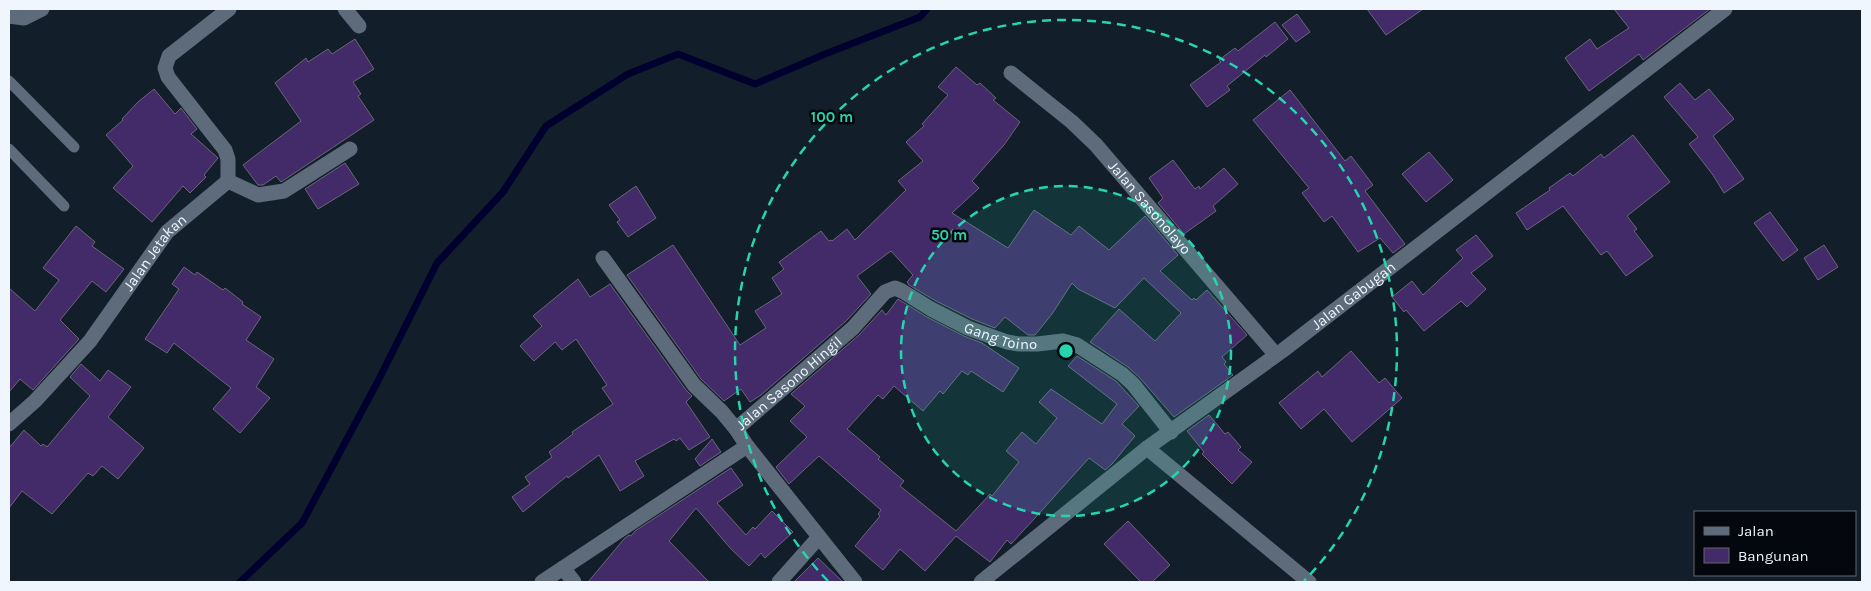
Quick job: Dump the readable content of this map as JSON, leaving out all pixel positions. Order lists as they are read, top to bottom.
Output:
{
  "streets": {
    "street": [
      "Jalan Sasonolayo",
      "Jalan Jetakan",
      "Jalan Gabugan",
      "Gang Toino",
      "Jalan Sasono Hingil"
    ]
  },
  "crossings": [
    ["Jalan Sasonolayo", "Jalan Gabugan"],
    ["Jalan Gabugan", "Gang Toino"],
    ["Gang Toino", "Jalan Sasono Hingil"]
  ],
  "legend": ["Jalan", "Bangunan"],
  "rings": ["100 m", "50 m"]
}
